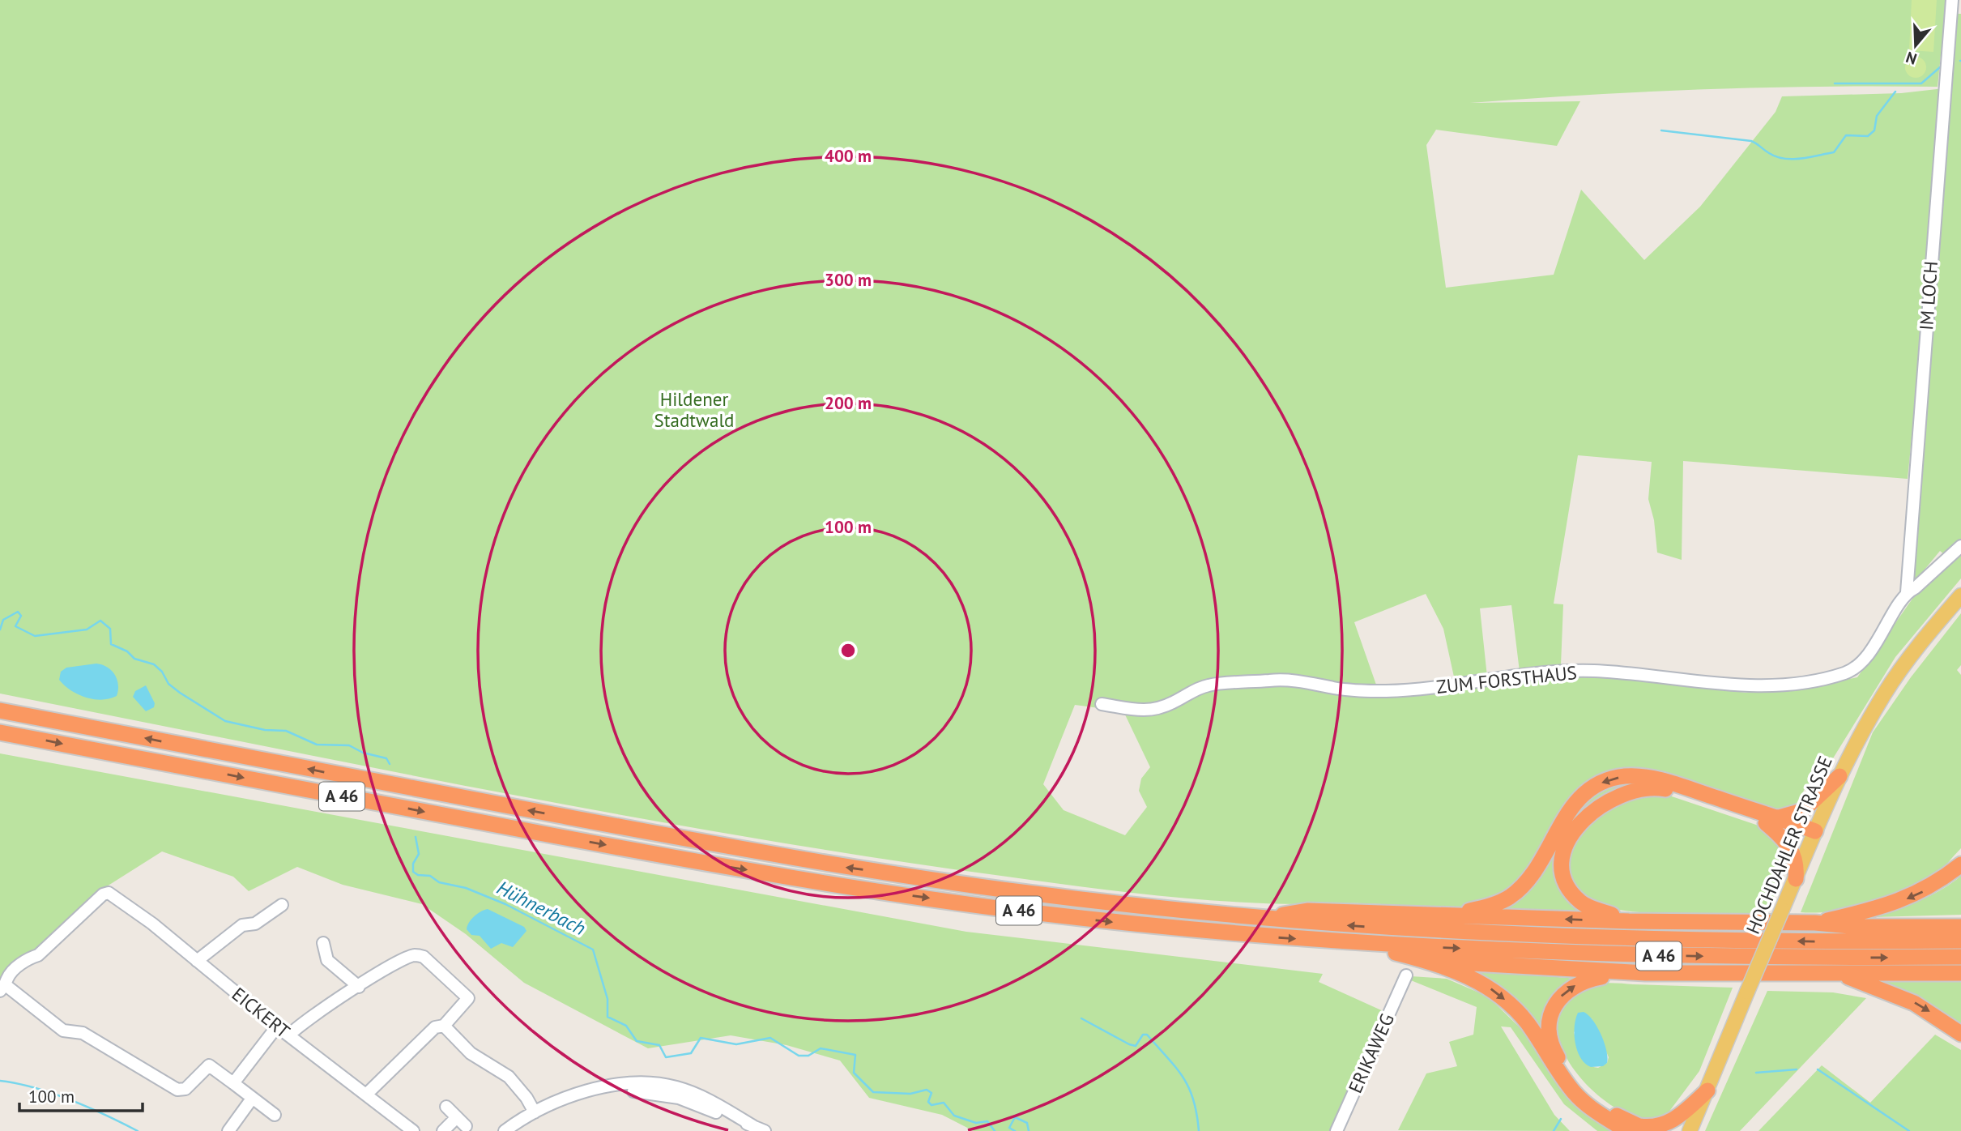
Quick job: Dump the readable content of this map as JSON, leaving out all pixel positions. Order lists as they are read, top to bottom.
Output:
{
  "streets": {
    "highway": ["A 46"],
    "main road": ["HOCHDAHLER STRASSE"],
    "street": [
      "IM LOCH",
      "ZUM FORSTHAUS",
      "EICKERT",
      "ERIKAWEG"
    ]
  },
  "crossings": [
    ["IM LOCH", "ZUM FORSTHAUS"]
  ],
  "water": ["Hühnerbach"],
  "parks": ["Hildener Stadtwald"],
  "scale_bar": "100 m",
  "north": "bottom",
  "rings": [
    "400 m",
    "300 m",
    "200 m",
    "100 m"
  ]
}
